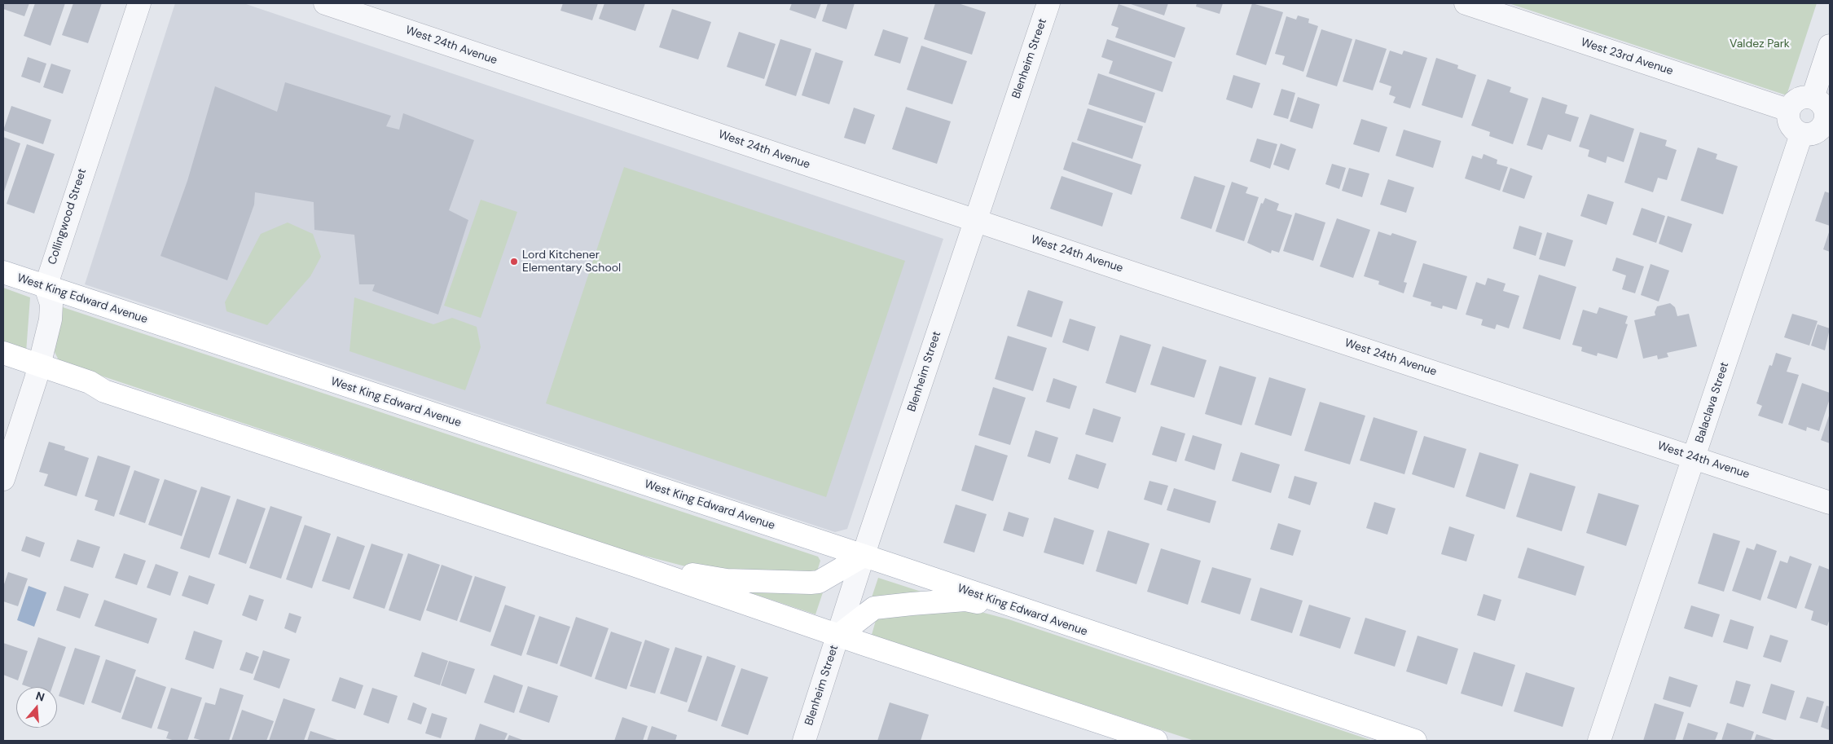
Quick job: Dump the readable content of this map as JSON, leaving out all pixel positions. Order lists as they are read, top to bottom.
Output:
{
  "streets": {
    "main road": ["West King Edward Avenue"],
    "street": [
      "West 24th Avenue",
      "West 23rd Avenue",
      "Blenheim Street",
      "Collingwood Street",
      "Balaclava Street"
    ]
  },
  "crossings": [
    ["West 24th Avenue", "Blenheim Street"],
    ["West 24th Avenue", "Balaclava Street"],
    ["West 23rd Avenue", "Balaclava Street"],
    ["Blenheim Street", "West King Edward Avenue"],
    ["Collingwood Street", "West King Edward Avenue"]
  ],
  "parks": ["Valdez Park"],
  "places": ["Lord Kitchener Elementary School"],
  "north": "top"
}
